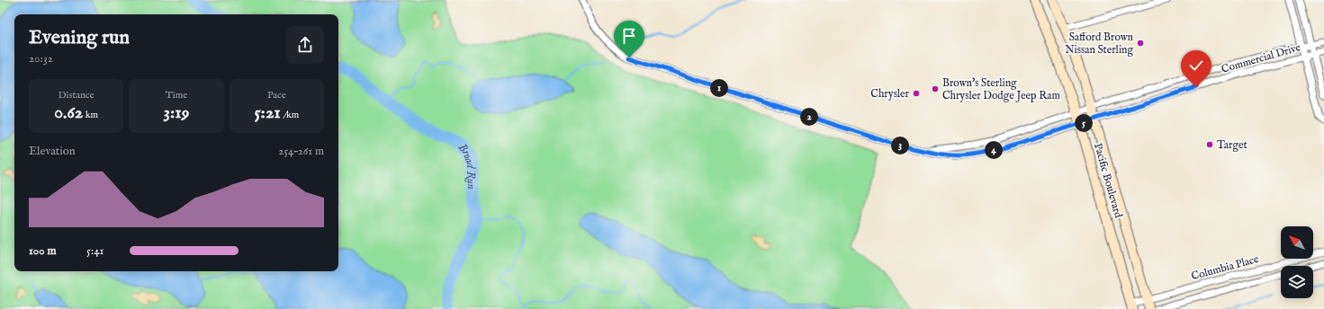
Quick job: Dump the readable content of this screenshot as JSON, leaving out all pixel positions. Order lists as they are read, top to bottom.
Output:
{
  "streets": {
    "main road": ["Pacific Boulevard"],
    "street": ["Commercial Drive", "Columbia Place"]
  },
  "crossings": [
    ["Commercial Drive", "Pacific Boulevard"],
    ["Pacific Boulevard", "Columbia Place"]
  ],
  "water": ["Broad Run"],
  "places": [
    "Safford Brown Nissan Sterling",
    "Brown's Sterling Chrysler Dodge Jeep Ram",
    "Chrysler",
    "Target"
  ],
  "north": "top left",
  "page": {
    "heading": ["Evening run", "20:32"],
    "stats": [
      ["Distance", "0.62 km"],
      ["Time", "3:19"],
      ["Pace", "5:21 /km"]
    ],
    "pins": [
      "1",
      "2",
      "5",
      "3",
      "4"
    ],
    "chart": ["Elevation", "254–261 m"],
    "list": [
      {
        "name": "100 m",
        "note": "5:41"
      }
    ]
  }
}
